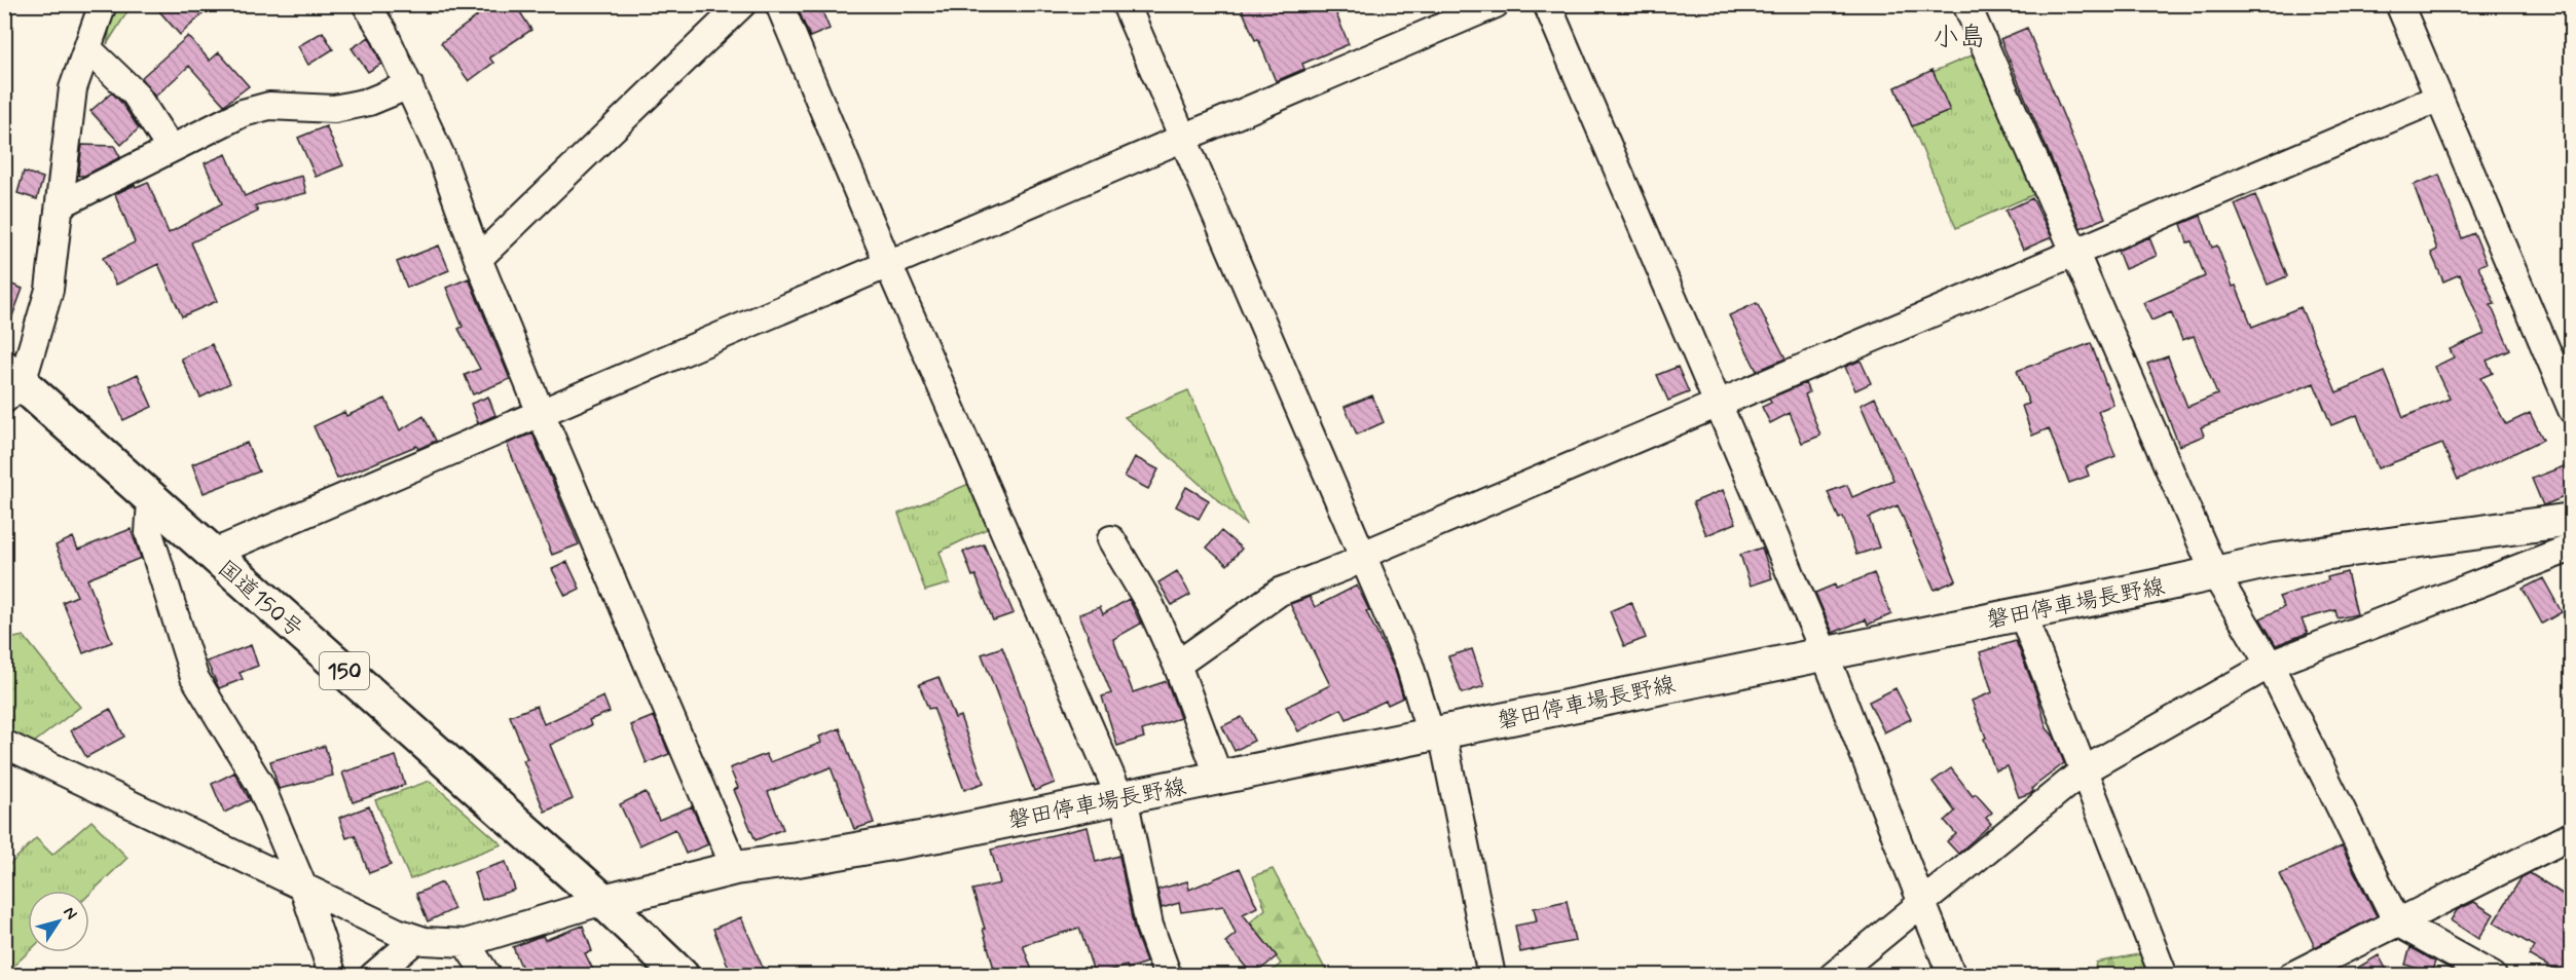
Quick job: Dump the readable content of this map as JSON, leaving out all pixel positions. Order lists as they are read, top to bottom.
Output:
{
  "streets": {
    "highway": ["国道150号", "150"],
    "main road": ["磐田停車場長野線"]
  },
  "crossings": [
    ["国道150号", "磐田停車場長野線"]
  ],
  "districts": ["小島"],
  "north": "top right"
}
